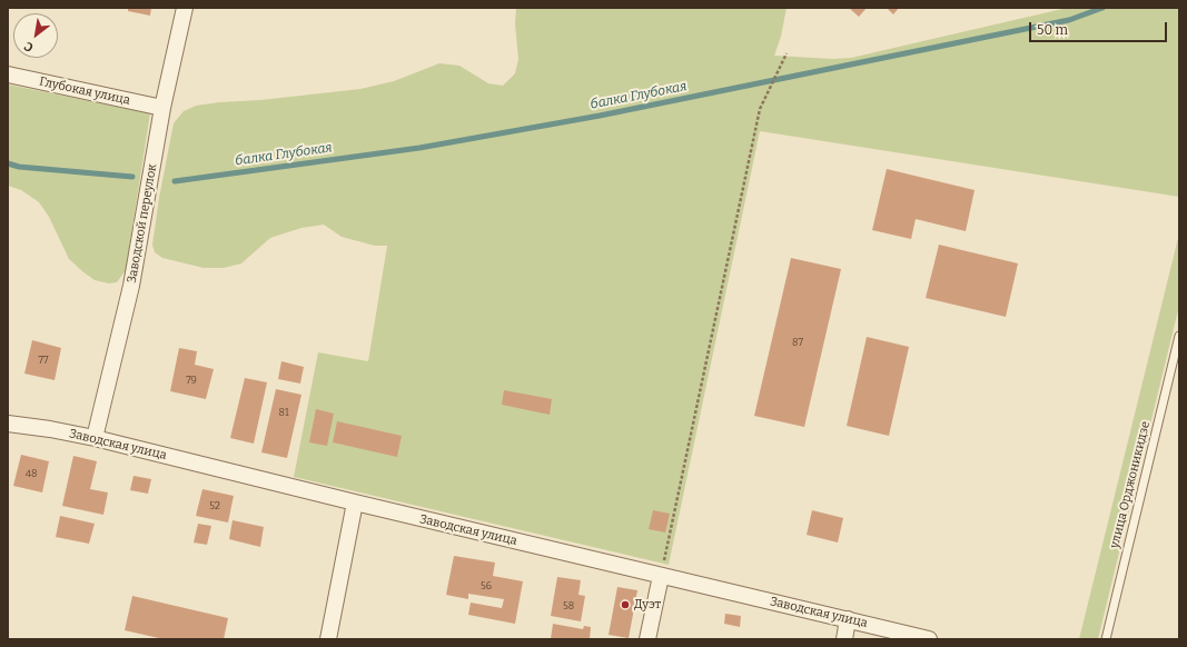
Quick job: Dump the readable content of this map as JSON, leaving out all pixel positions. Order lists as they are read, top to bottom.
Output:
{
  "streets": {
    "street": ["Глубокая улица", "Заводской переулок", "Заводская улица"],
    "lane": ["улица Орджоникидзе"]
  },
  "crossings": [
    ["Глубокая улица", "Заводской переулок"],
    ["Заводской переулок", "Заводская улица"]
  ],
  "water": ["балка Глубокая"],
  "places": ["Дуэт"],
  "house_numbers": [
    "87",
    "77",
    "79",
    "81",
    "48",
    "52",
    "56",
    "58"
  ],
  "scale_bar": "50 m",
  "north": "bottom left"
}
